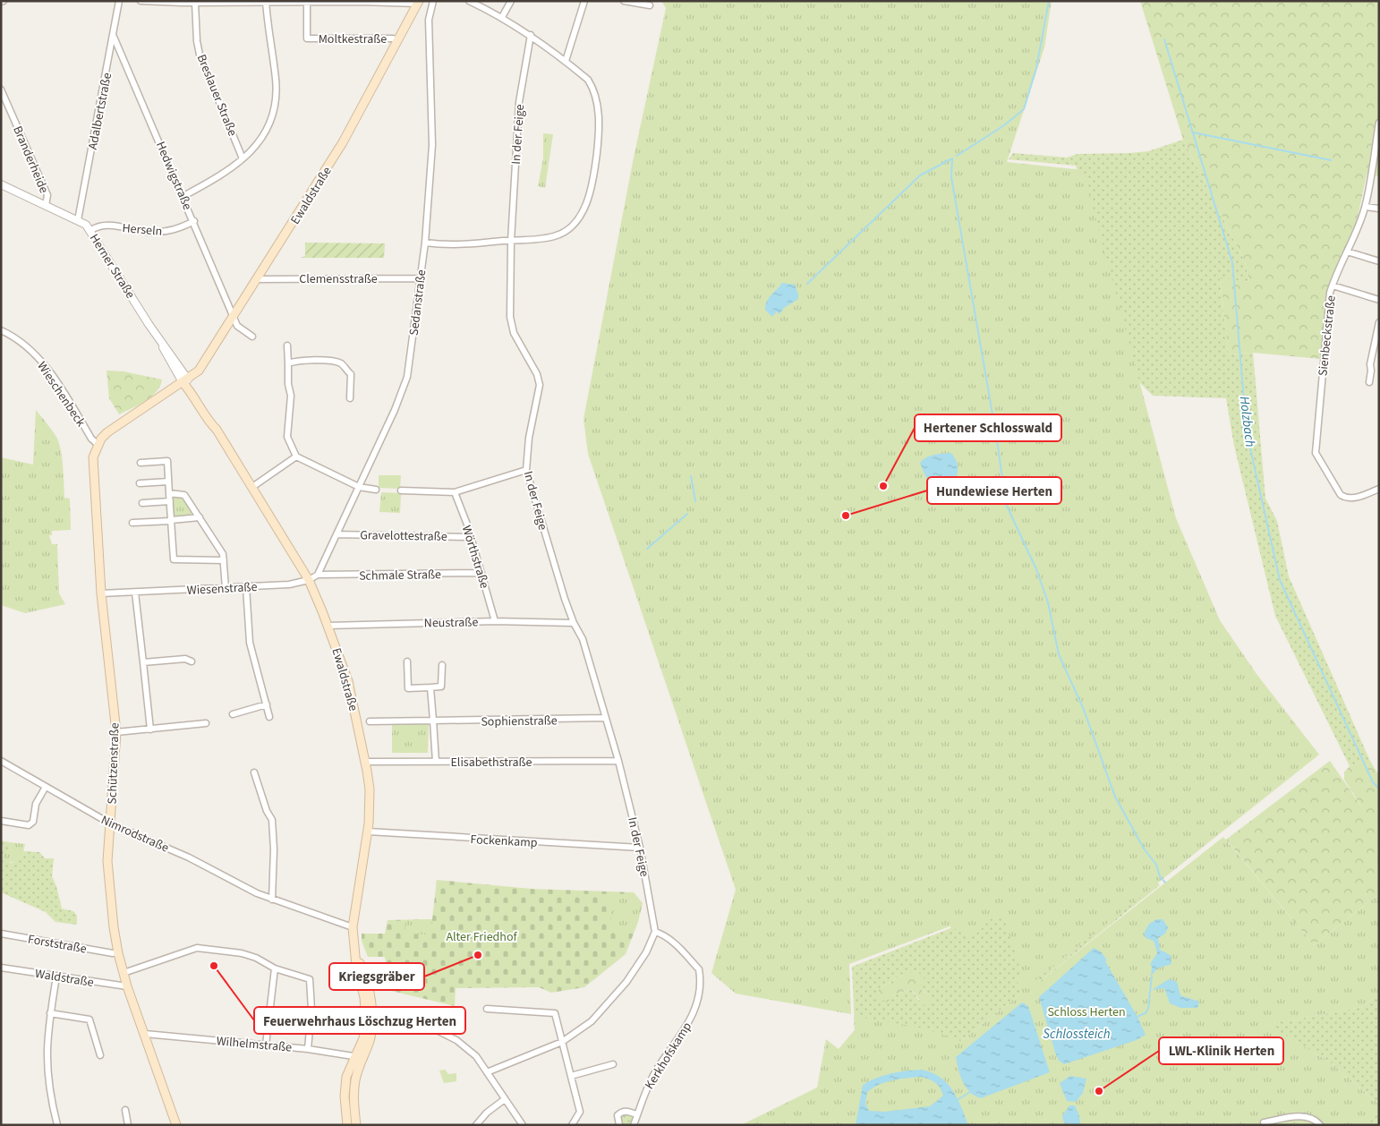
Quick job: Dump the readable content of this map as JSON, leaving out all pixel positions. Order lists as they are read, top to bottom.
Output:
{
  "streets": {
    "main road": ["Ewaldstraße", "Schützenstraße"],
    "street": [
      "Moltkestraße",
      "Breslauer Straße",
      "Adalbertstraße",
      "In der Feige",
      "Branderheide",
      "Hedwigstraße",
      "Herseln",
      "Herner Straße",
      "Clemensstraße",
      "Sedanstraße",
      "Sienbeckstraße",
      "Wieschenbeck",
      "Gravelottestraße",
      "Wörthstraße",
      "Schmale Straße",
      "Wiesenstraße",
      "Neustraße",
      "Sophienstraße",
      "Elisabethstraße",
      "Nimrodstraße",
      "Fockenkamp",
      "Forststraße",
      "Waldstraße",
      "Wilhelmstraße",
      "Kerkhofskamp"
    ]
  },
  "crossings": [
    ["Moltkestraße", "Ewaldstraße"],
    ["Adalbertstraße", "Hedwigstraße"],
    ["Adalbertstraße", "Herner Straße"],
    ["In der Feige", "Neustraße"],
    ["In der Feige", "Sophienstraße"],
    ["In der Feige", "Elisabethstraße"],
    ["In der Feige", "Fockenkamp"],
    ["In der Feige", "Kerkhofskamp"],
    ["Branderheide", "Herner Straße"],
    ["Hedwigstraße", "Ewaldstraße"],
    ["Hedwigstraße", "Herseln"],
    ["Ewaldstraße", "Herner Straße"],
    ["Ewaldstraße", "Clemensstraße"],
    ["Ewaldstraße", "Wiesenstraße"],
    ["Ewaldstraße", "Neustraße"],
    ["Ewaldstraße", "Elisabethstraße"],
    ["Ewaldstraße", "Schützenstraße"],
    ["Ewaldstraße", "Nimrodstraße"],
    ["Ewaldstraße", "Fockenkamp"],
    ["Ewaldstraße", "Wilhelmstraße"],
    ["Herseln", "Herner Straße"],
    ["Herner Straße", "Schützenstraße"],
    ["Clemensstraße", "Sedanstraße"],
    ["Sedanstraße", "Gravelottestraße"],
    ["Sedanstraße", "Schmale Straße"],
    ["Wieschenbeck", "Schützenstraße"],
    ["Gravelottestraße", "Wörthstraße"],
    ["Wörthstraße", "Schmale Straße"],
    ["Wörthstraße", "Neustraße"],
    ["Wiesenstraße", "Schützenstraße"],
    ["Schützenstraße", "Nimrodstraße"],
    ["Schützenstraße", "Waldstraße"],
    ["Schützenstraße", "Wilhelmstraße"]
  ],
  "water": ["Holzbach", "Schlossteich"],
  "parks": ["Alter Friedhof", "Schloss Herten"],
  "places": [
    "Hertener Schlosswald",
    "Hundewiese Herten",
    "Kriegsgräber",
    "Feuerwehrhaus Löschzug Herten",
    "LWL-Klinik Herten"
  ]
}
